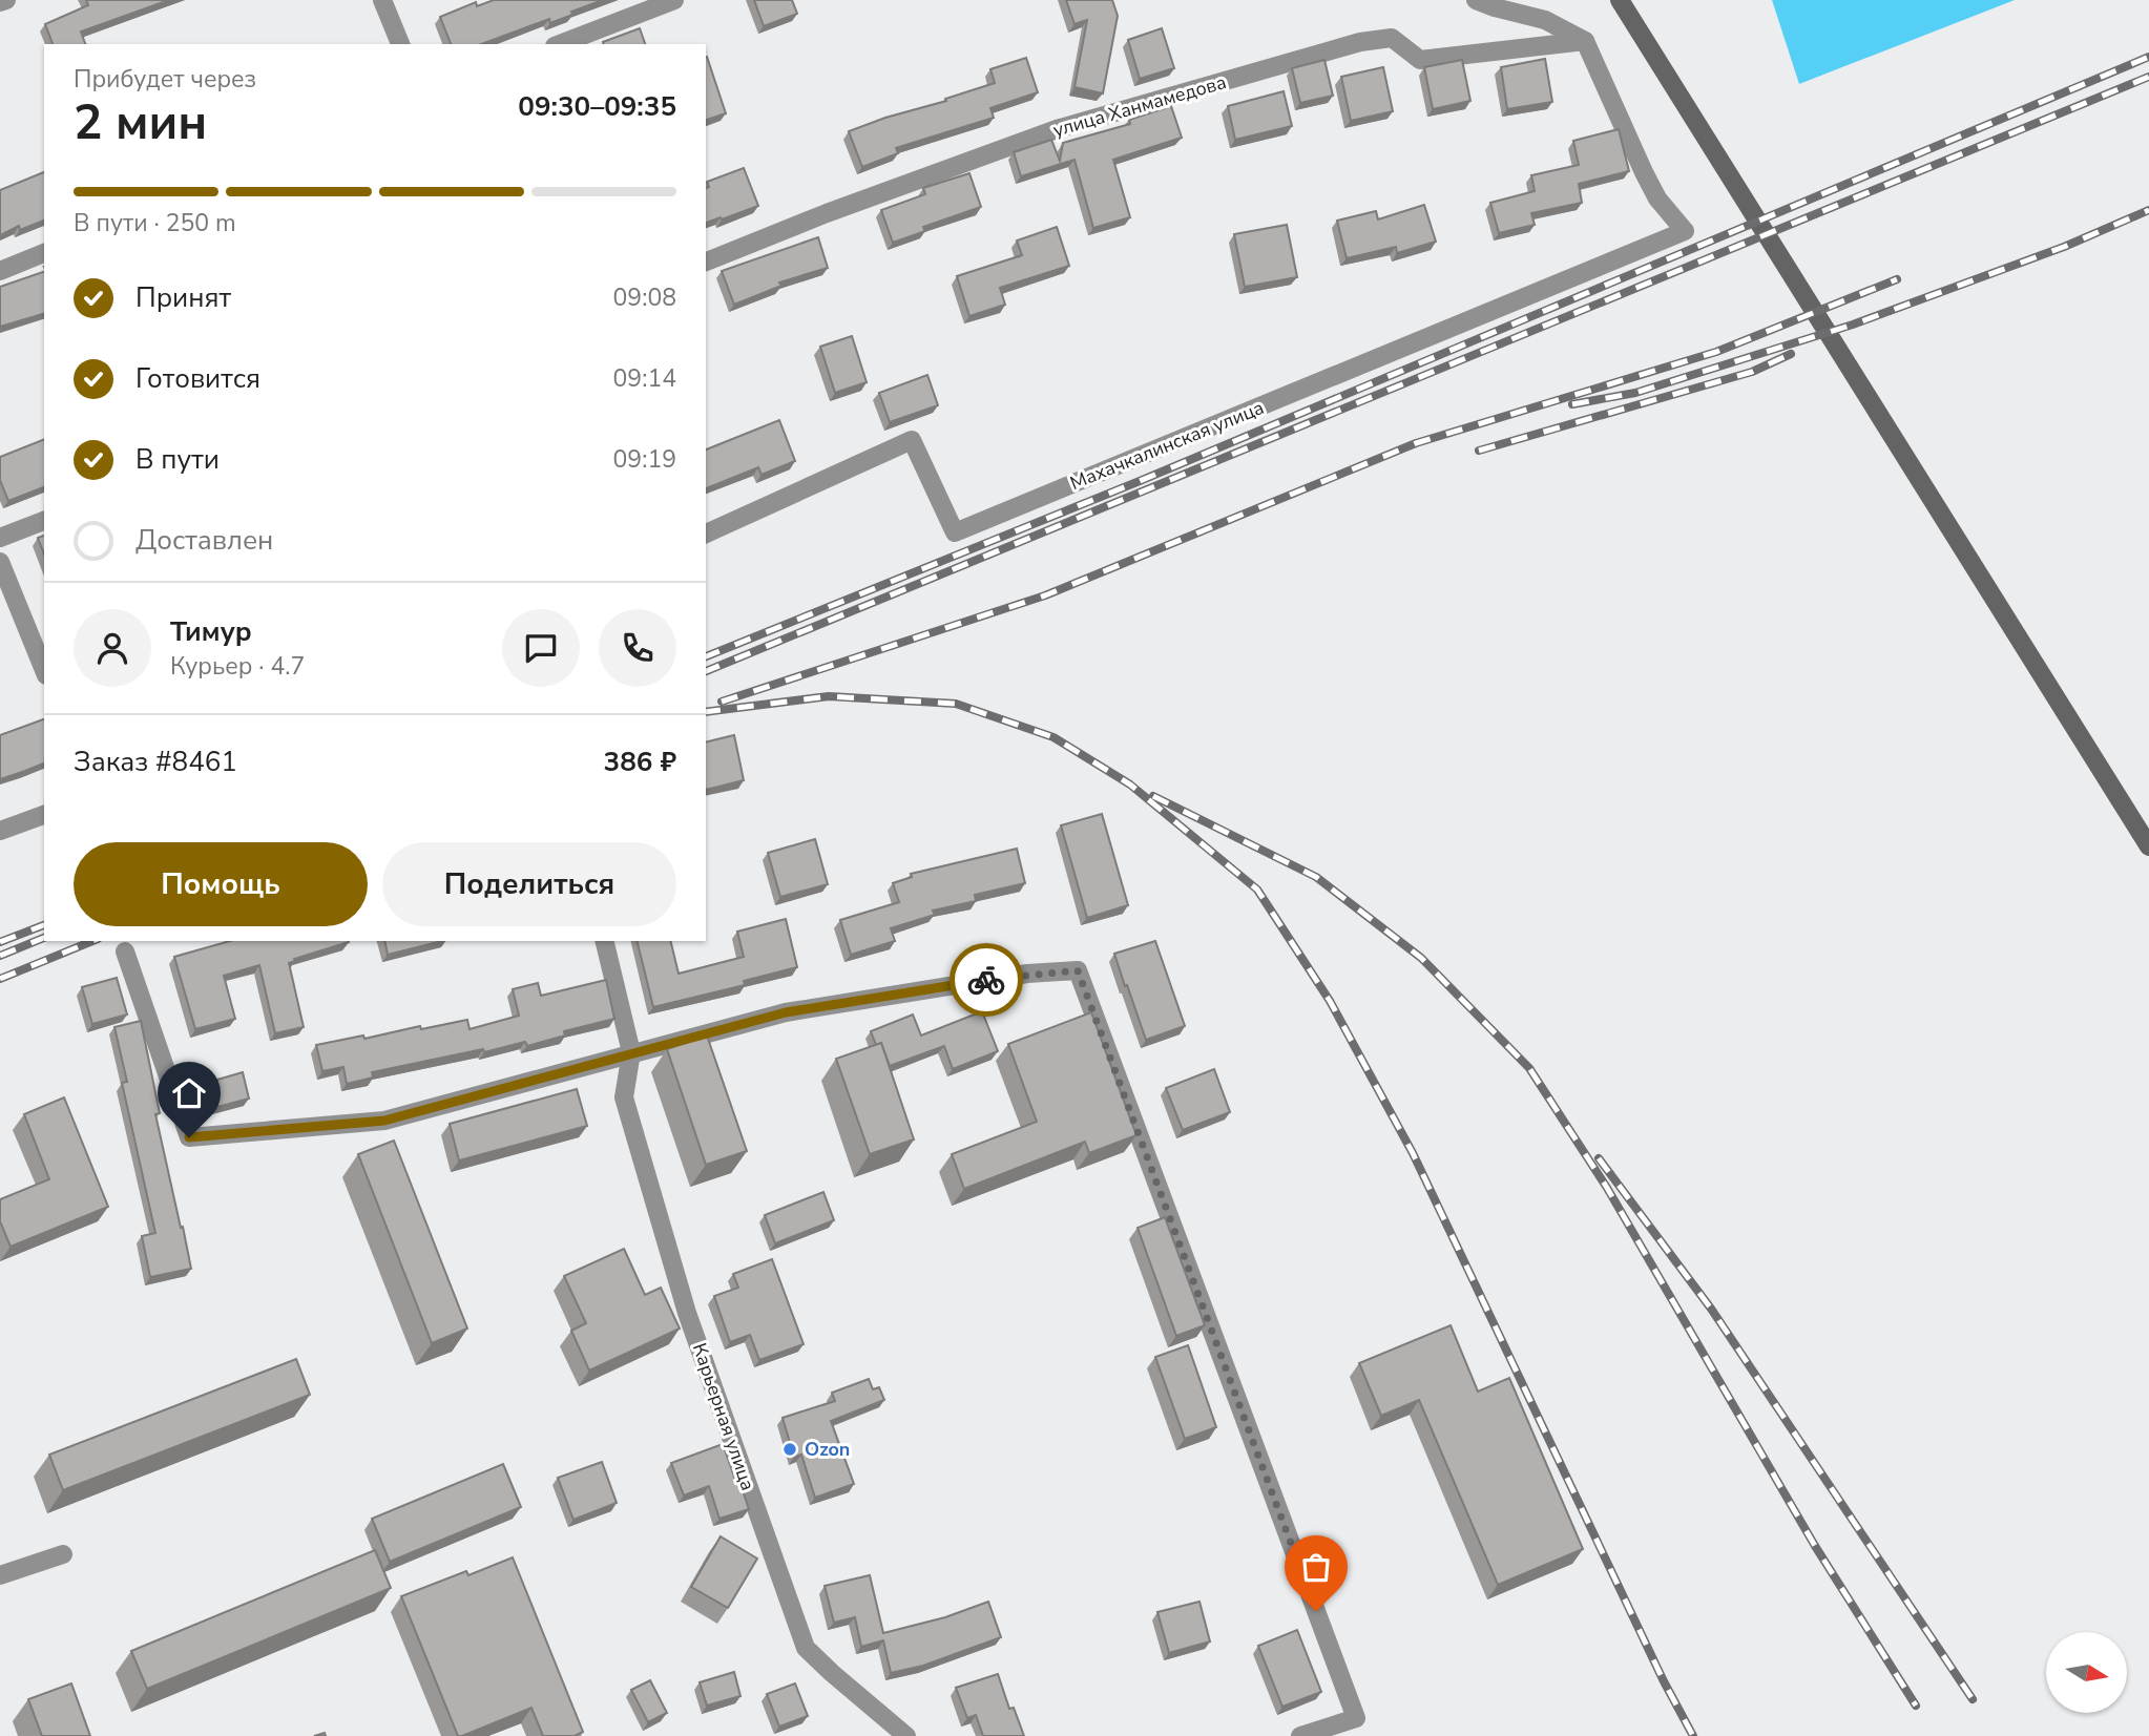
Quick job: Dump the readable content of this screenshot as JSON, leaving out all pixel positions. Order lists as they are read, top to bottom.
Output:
{
  "streets": {
    "street": ["улица Ханмамедова", "Махачкалинская улица", "Карьерная улица"]
  },
  "crossings": [
    ["улица Ханмамедова", "Махачкалинская улица"]
  ],
  "places": ["Ozon"],
  "north": "right",
  "page": {
    "heading": ["2 мин", "Прибудет через", "09:30–09:35"],
    "panel": [
      "Тимур",
      "Курьер · 4.7",
      "Заказ #8461",
      "386 ₽"
    ],
    "bar": "В пути · 250 m",
    "list": [
      ["Принят", "09:08"],
      ["Готовится", "09:14"],
      ["В пути", "09:19"],
      "Доставлен"
    ],
    "buttons": ["Помощь", "Поделиться"]
  }
}
